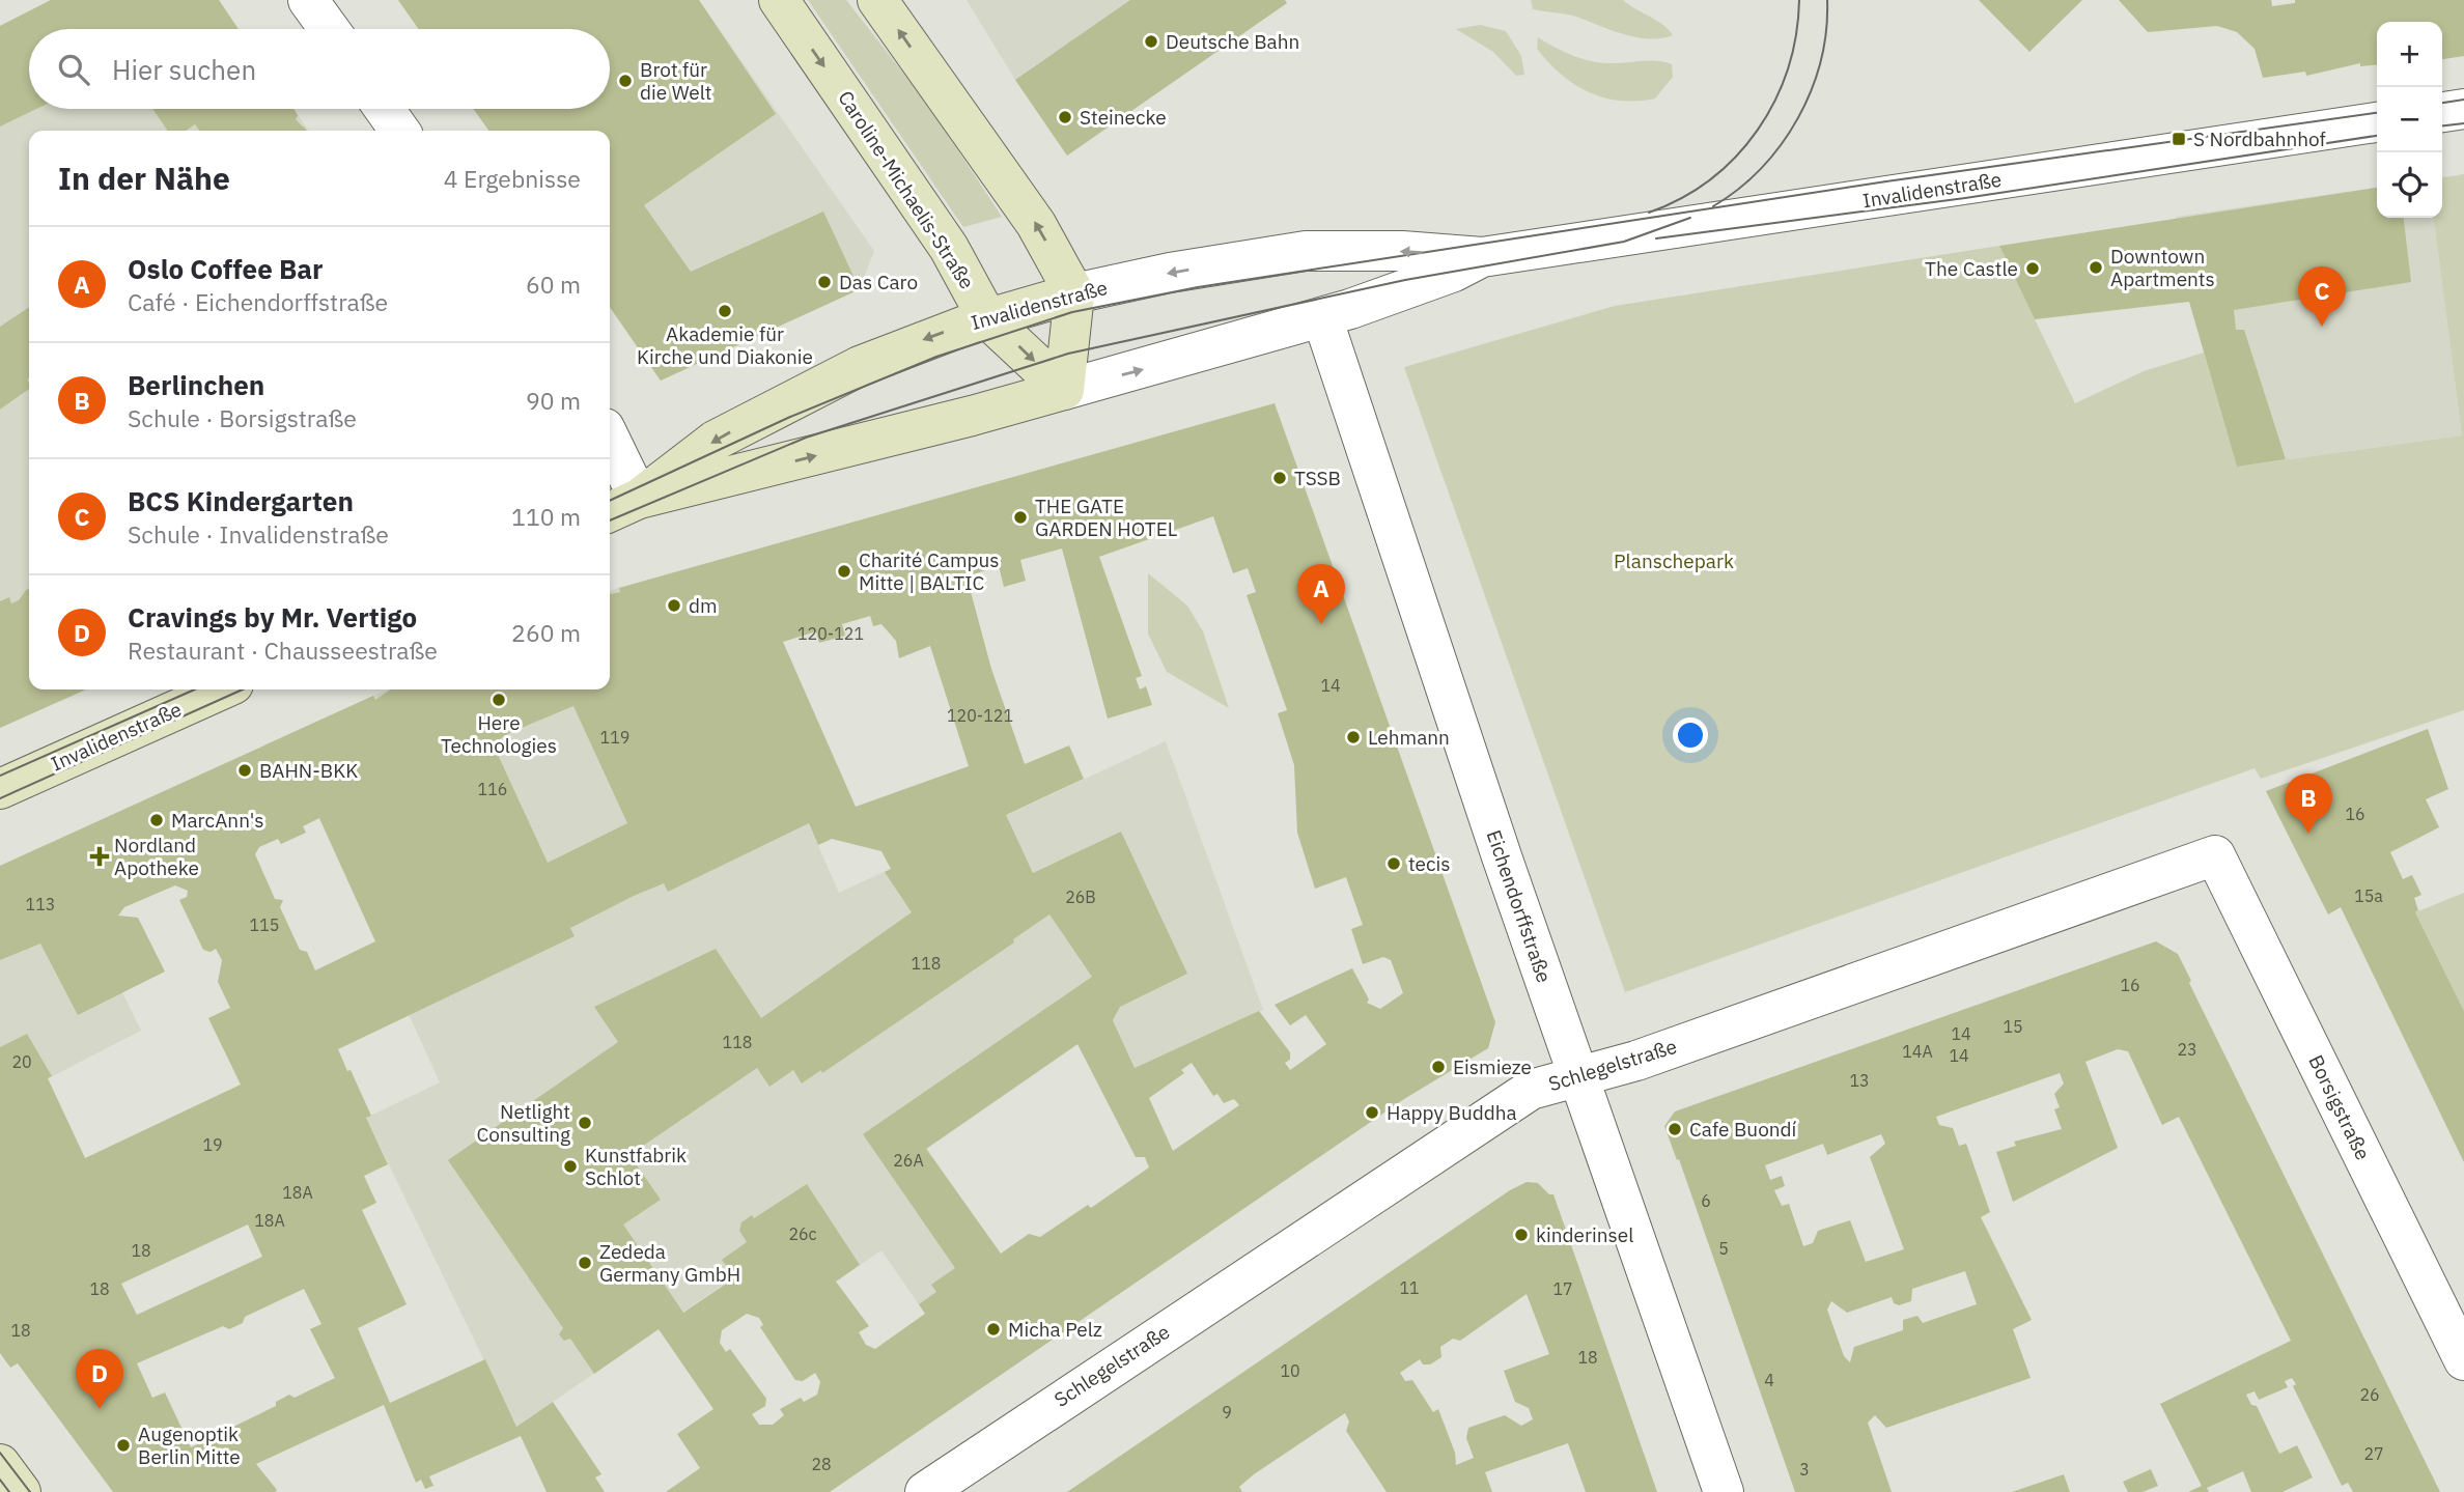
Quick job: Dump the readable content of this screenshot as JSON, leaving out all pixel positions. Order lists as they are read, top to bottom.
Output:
{
  "streets": {
    "main road": ["Caroline-Michaelis-Straße", "Invalidenstraße"],
    "street": ["Eichendorffstraße", "Schlegelstraße", "Borsigstraße"]
  },
  "crossings": [
    ["Caroline-Michaelis-Straße", "Invalidenstraße"],
    ["Invalidenstraße", "Eichendorffstraße"],
    ["Eichendorffstraße", "Schlegelstraße"],
    ["Schlegelstraße", "Borsigstraße"]
  ],
  "parks": ["Planschepark"],
  "places": {
    "other": [
      "Deutsche Bahn",
      "Brot für die Welt",
      "Steinecke",
      "Downtown Apartments",
      "The Castle",
      "Das Caro",
      "Akademie für Kirche und Diakonie",
      "TSSB",
      "THE GATE GARDEN HOTEL",
      "Charité Campus Mitte | BALTIC",
      "dm",
      "Here Technologies",
      "Lehmann",
      "BAHN-BKK",
      "MarcAnn's",
      "tecis",
      "Eismieze",
      "Happy Buddha",
      "Netlight Consulting",
      "Cafe Buondí",
      "Kunstfabrik Schlot",
      "kinderinsel",
      "Zededa Germany GmbH",
      "Micha Pelz",
      "Augenoptik Berlin Mitte"
    ],
    "transit": ["S Nordbahnhof"],
    "health": ["Nordland Apotheke"]
  },
  "house_numbers": [
    "120-121",
    "14",
    "120-121",
    "119",
    "116",
    "16",
    "15a",
    "26B",
    "113",
    "115",
    "118",
    "16",
    "15",
    "14",
    "118",
    "23",
    "14A",
    "14",
    "20",
    "13",
    "19",
    "26A",
    "18A",
    "6",
    "18A",
    "26c",
    "5",
    "18",
    "11",
    "18",
    "17",
    "18",
    "18",
    "10",
    "4",
    "26",
    "9",
    "27",
    "28",
    "3"
  ],
  "page": {
    "map_buttons": ["+", "−"],
    "search": "Hier suchen",
    "heading": ["In der Nähe", "4 Ergebnisse"],
    "list": [
      {
        "mark": "A",
        "name": "Oslo Coffee Bar",
        "note": "Café · Eichendorffstraße",
        "value": "60 m"
      },
      {
        "mark": "B",
        "name": "Berlinchen",
        "note": "Schule · Borsigstraße",
        "value": "90 m"
      },
      {
        "mark": "C",
        "name": "BCS Kindergarten",
        "note": "Schule · Invalidenstraße",
        "value": "110 m"
      },
      {
        "mark": "D",
        "name": "Cravings by Mr. Vertigo",
        "note": "Restaurant · Chausseestraße",
        "value": "260 m"
      }
    ],
    "pins": [
      "C",
      "A",
      "B",
      "D"
    ]
  }
}
